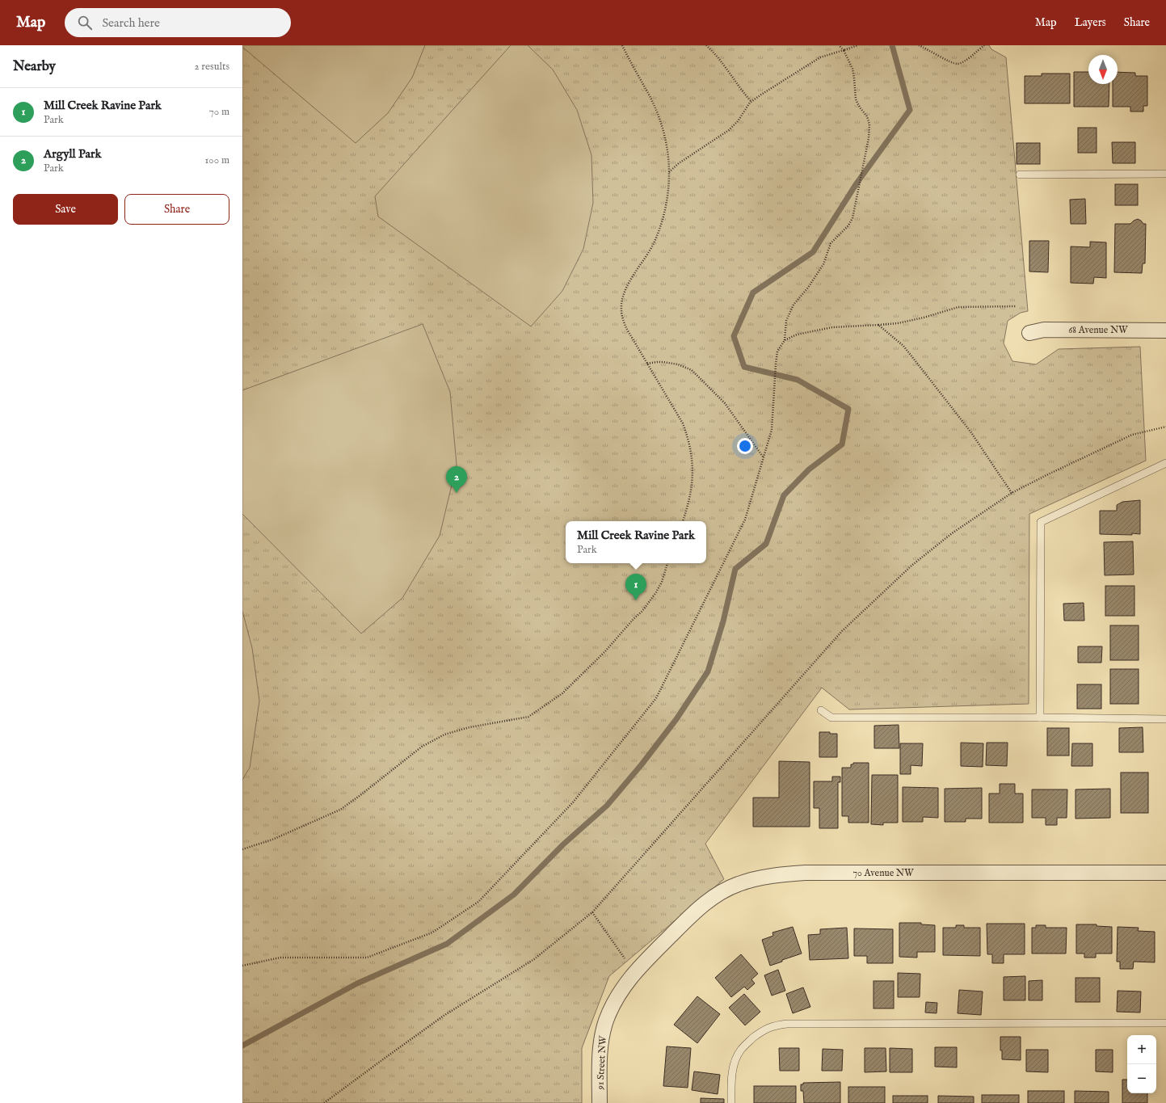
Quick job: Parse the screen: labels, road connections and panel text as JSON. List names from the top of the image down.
{
  "streets": {
    "street": ["68 Avenue NW", "70 Avenue NW", "91 Street NW"]
  },
  "crossings": [
    ["70 Avenue NW", "91 Street NW"]
  ],
  "north": "bottom",
  "page": {
    "header": "Map",
    "search": "Search here",
    "nav": ["Map", "Layers", "Share"],
    "heading": ["Nearby", "2 results"],
    "list": [
      {
        "mark": "1",
        "name": "Mill Creek Ravine Park",
        "note": "Park",
        "value": "70 m"
      },
      {
        "mark": "2",
        "name": "Argyll Park",
        "note": "Park",
        "value": "100 m"
      }
    ],
    "buttons": ["Save", "Share"],
    "pins": ["2", "1"],
    "popup": ["Mill Creek Ravine Park", "Park"],
    "map_buttons": ["+", "−"]
  }
}
